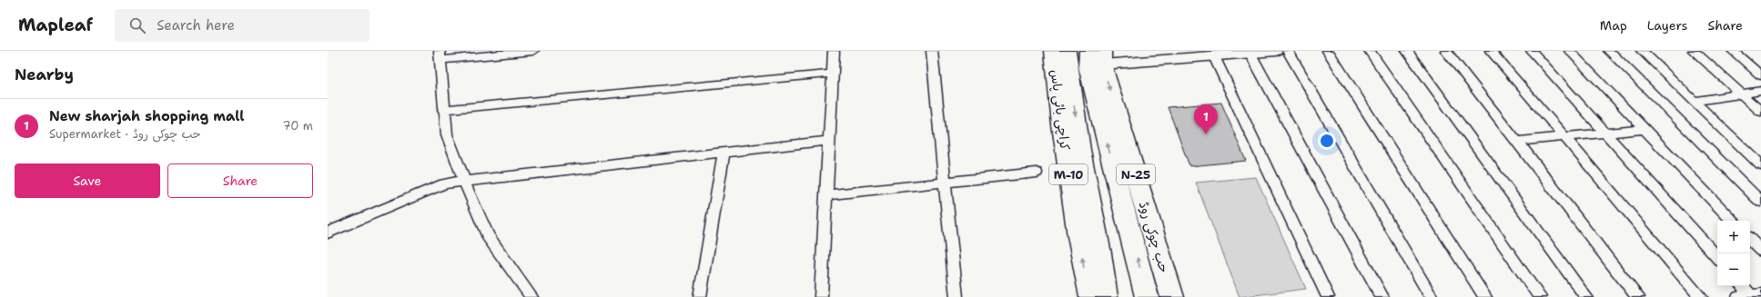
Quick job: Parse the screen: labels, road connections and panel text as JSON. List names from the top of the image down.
{
  "streets": {
    "highway": [
      "کراچی بائی پاس",
      "M-10",
      "N-25",
      "حب چوکی روڈ"
    ]
  },
  "page": {
    "header": "Mapleaf",
    "search": "Search here",
    "nav": ["Map", "Layers", "Share"],
    "heading": "Nearby",
    "list": [
      {
        "mark": "1",
        "name": "New sharjah shopping mall",
        "note": "Supermarket · حب چوکی روڈ",
        "value": "70 m"
      }
    ],
    "pins": "1",
    "buttons": ["Save", "Share"],
    "map_buttons": ["+", "−"]
  }
}
